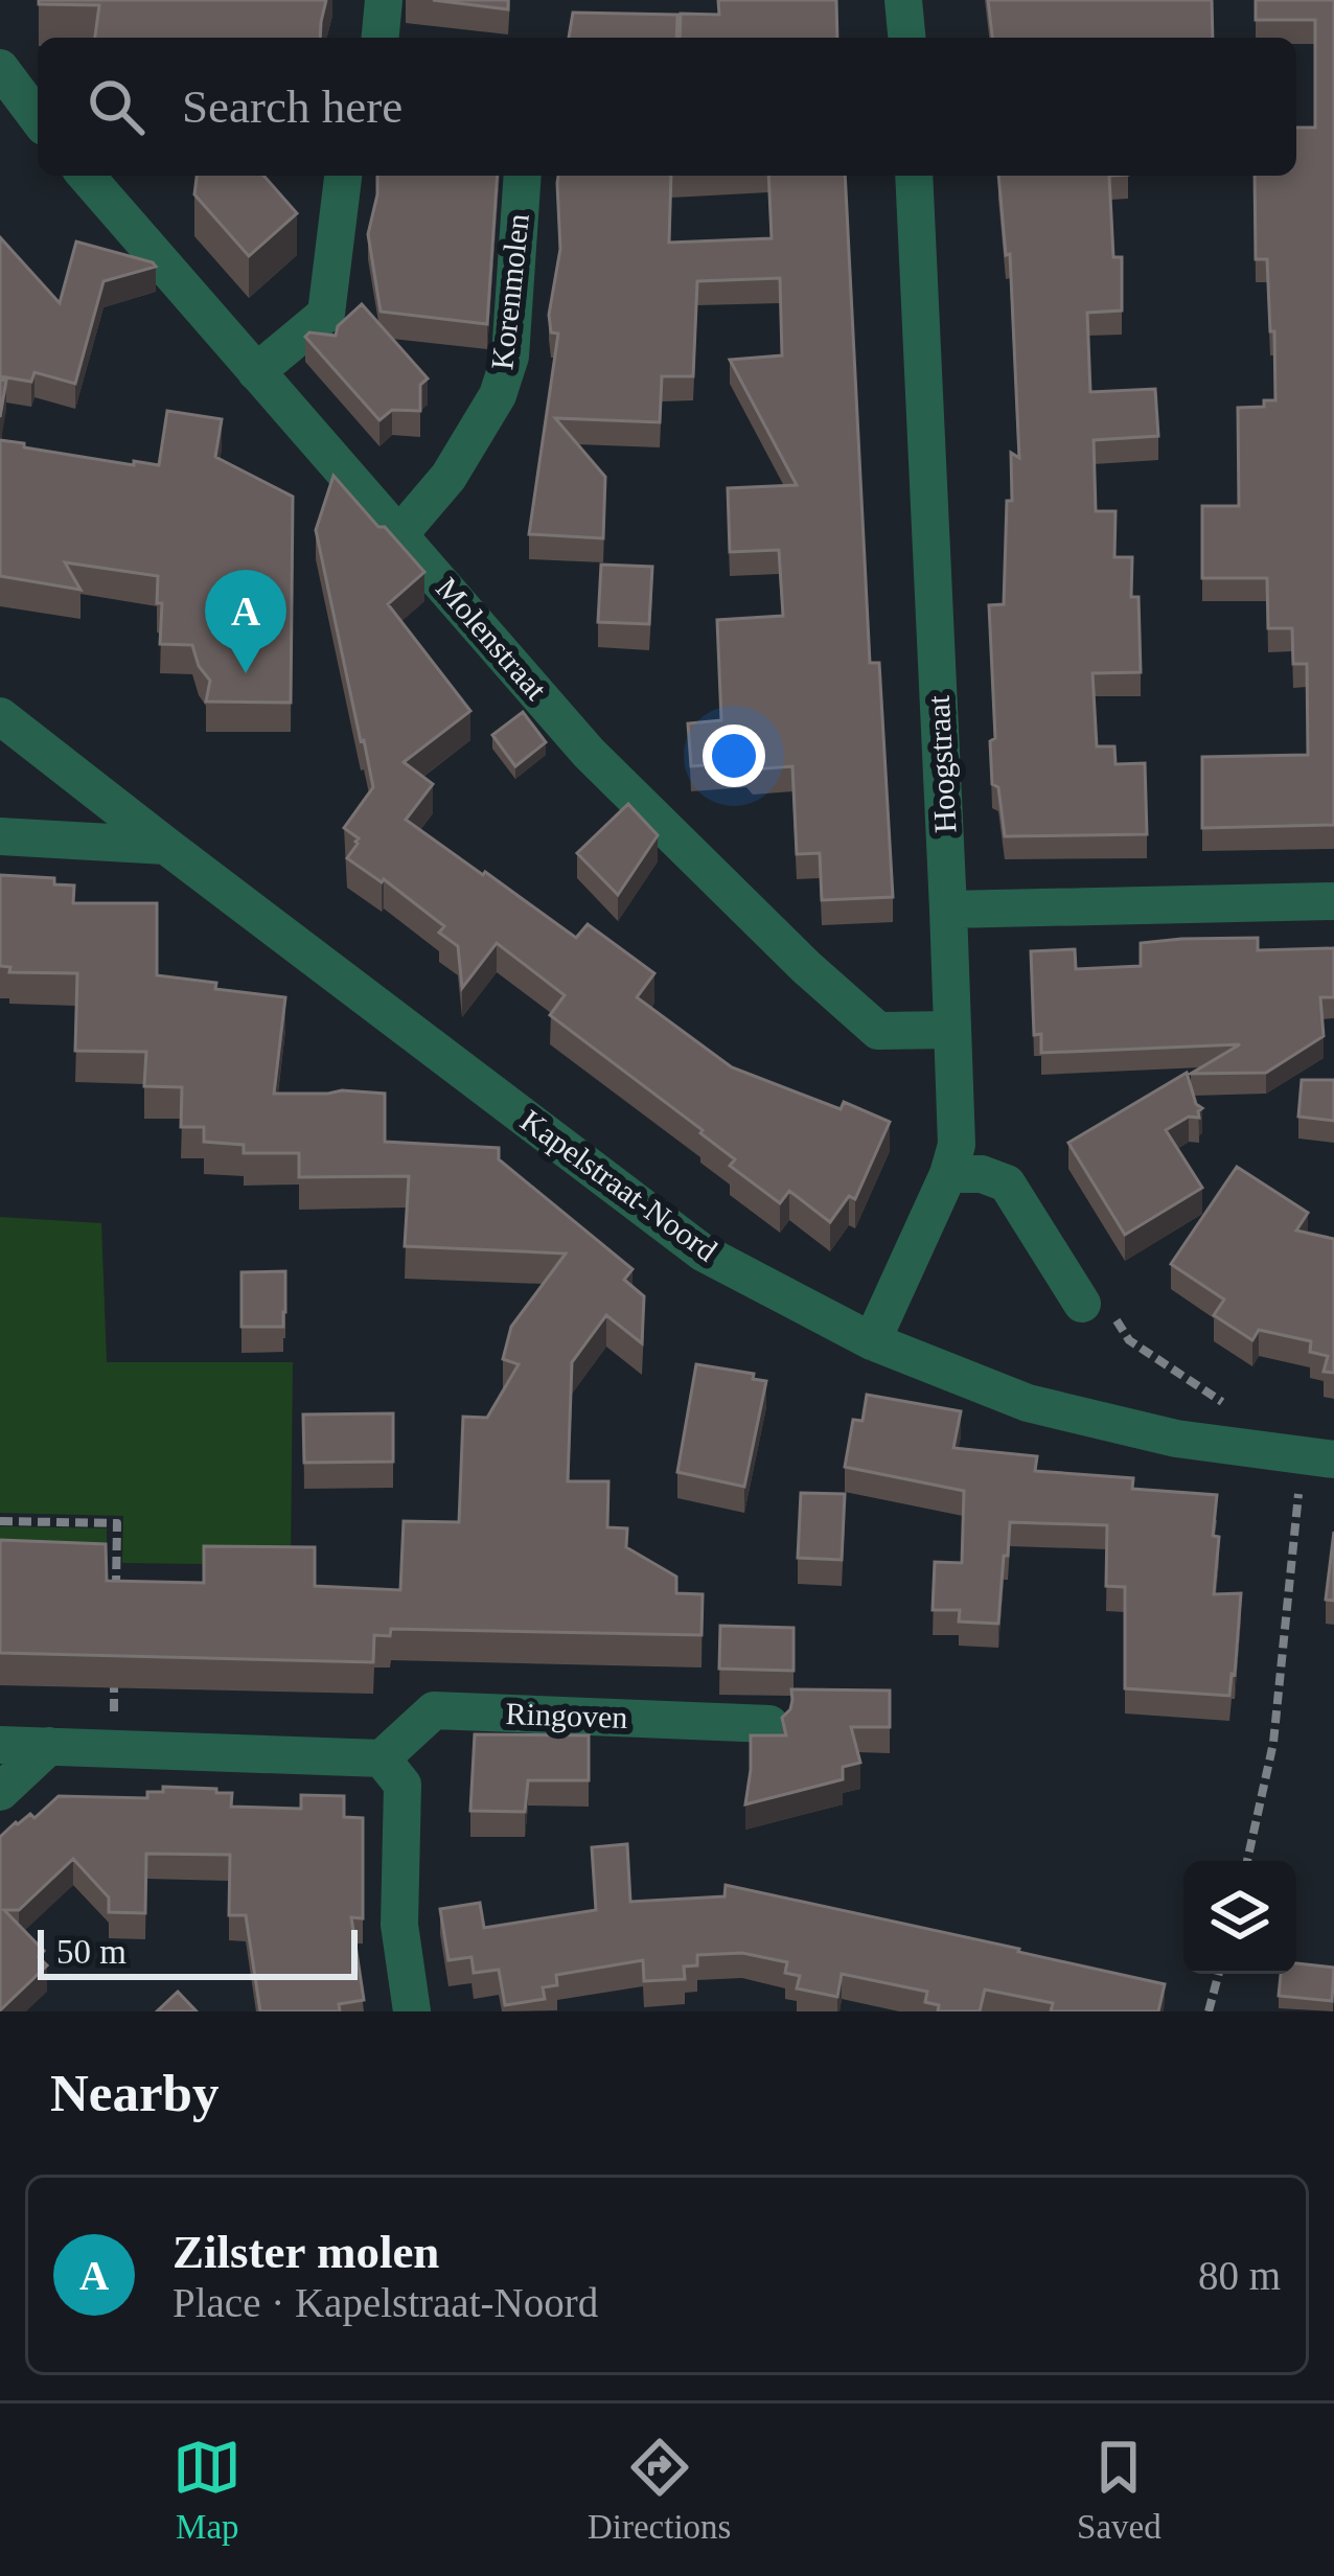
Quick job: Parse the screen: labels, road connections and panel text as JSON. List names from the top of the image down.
{
  "streets": {
    "street": [
      "Korenmolen",
      "Molenstraat",
      "Hoogstraat",
      "Kapelstraat-Noord",
      "Ringoven"
    ]
  },
  "crossings": [
    ["Korenmolen", "Molenstraat"],
    ["Molenstraat", "Hoogstraat"],
    ["Hoogstraat", "Kapelstraat-Noord"]
  ],
  "scale_bar": "50 m",
  "page": {
    "search": "Search here",
    "pins": "A",
    "scale": "50 m",
    "heading": "Nearby",
    "list": [
      {
        "mark": "A",
        "name": "Zilster molen",
        "note": "Place · Kapelstraat-Noord",
        "value": "80 m"
      }
    ],
    "nav": ["Map", "Directions", "Saved"]
  }
}
